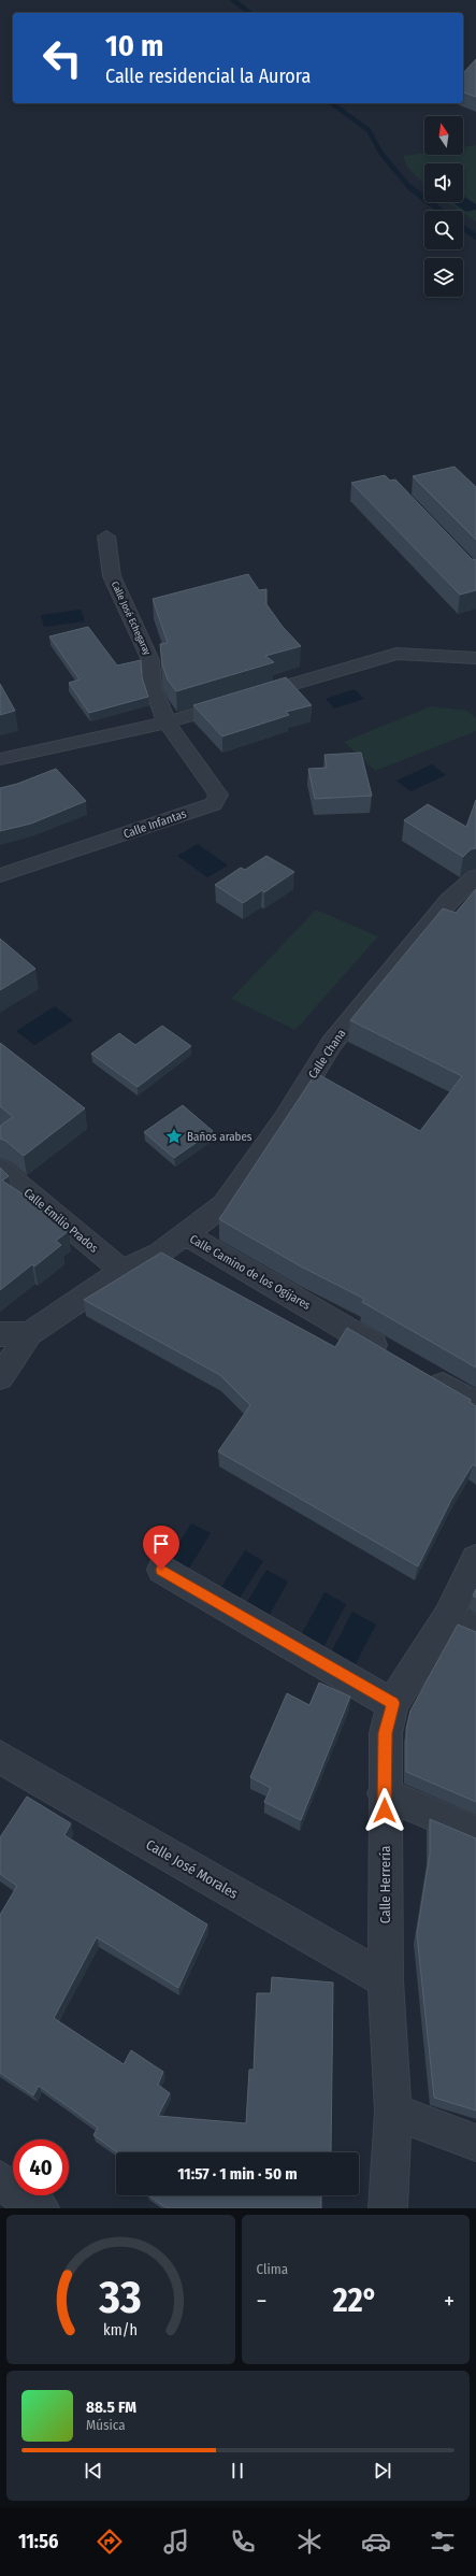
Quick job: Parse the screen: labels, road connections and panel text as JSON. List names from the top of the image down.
{
  "streets": {
    "street": [
      "Calle José Echegaray",
      "Calle Infantas",
      "Calle Chana",
      "Calle Emilio Prados",
      "Calle Camino de los Ogíjares",
      "Calle José Morales",
      "Calle Herrería"
    ]
  },
  "crossings": [
    ["Calle José Echegaray", "Calle Infantas"],
    ["Calle Chana", "Calle Camino de los Ogíjares"],
    ["Calle Emilio Prados", "Calle Camino de los Ogíjares"],
    ["Calle José Morales", "Calle Herrería"]
  ],
  "places": {
    "place": ["Baños arabes"]
  },
  "north": "top",
  "page": {
    "turn": ["10 m", "Calle residencial la Aurora"],
    "limit": "40",
    "trip": "11:57 · 1 min · 50 m",
    "tile": "Clima",
    "heat": ["−", "22°", "+"],
    "song": ["88.5 FM", "Música"],
    "tabs": "11:56",
    "gauge": ["33", "km/h"]
  }
}
